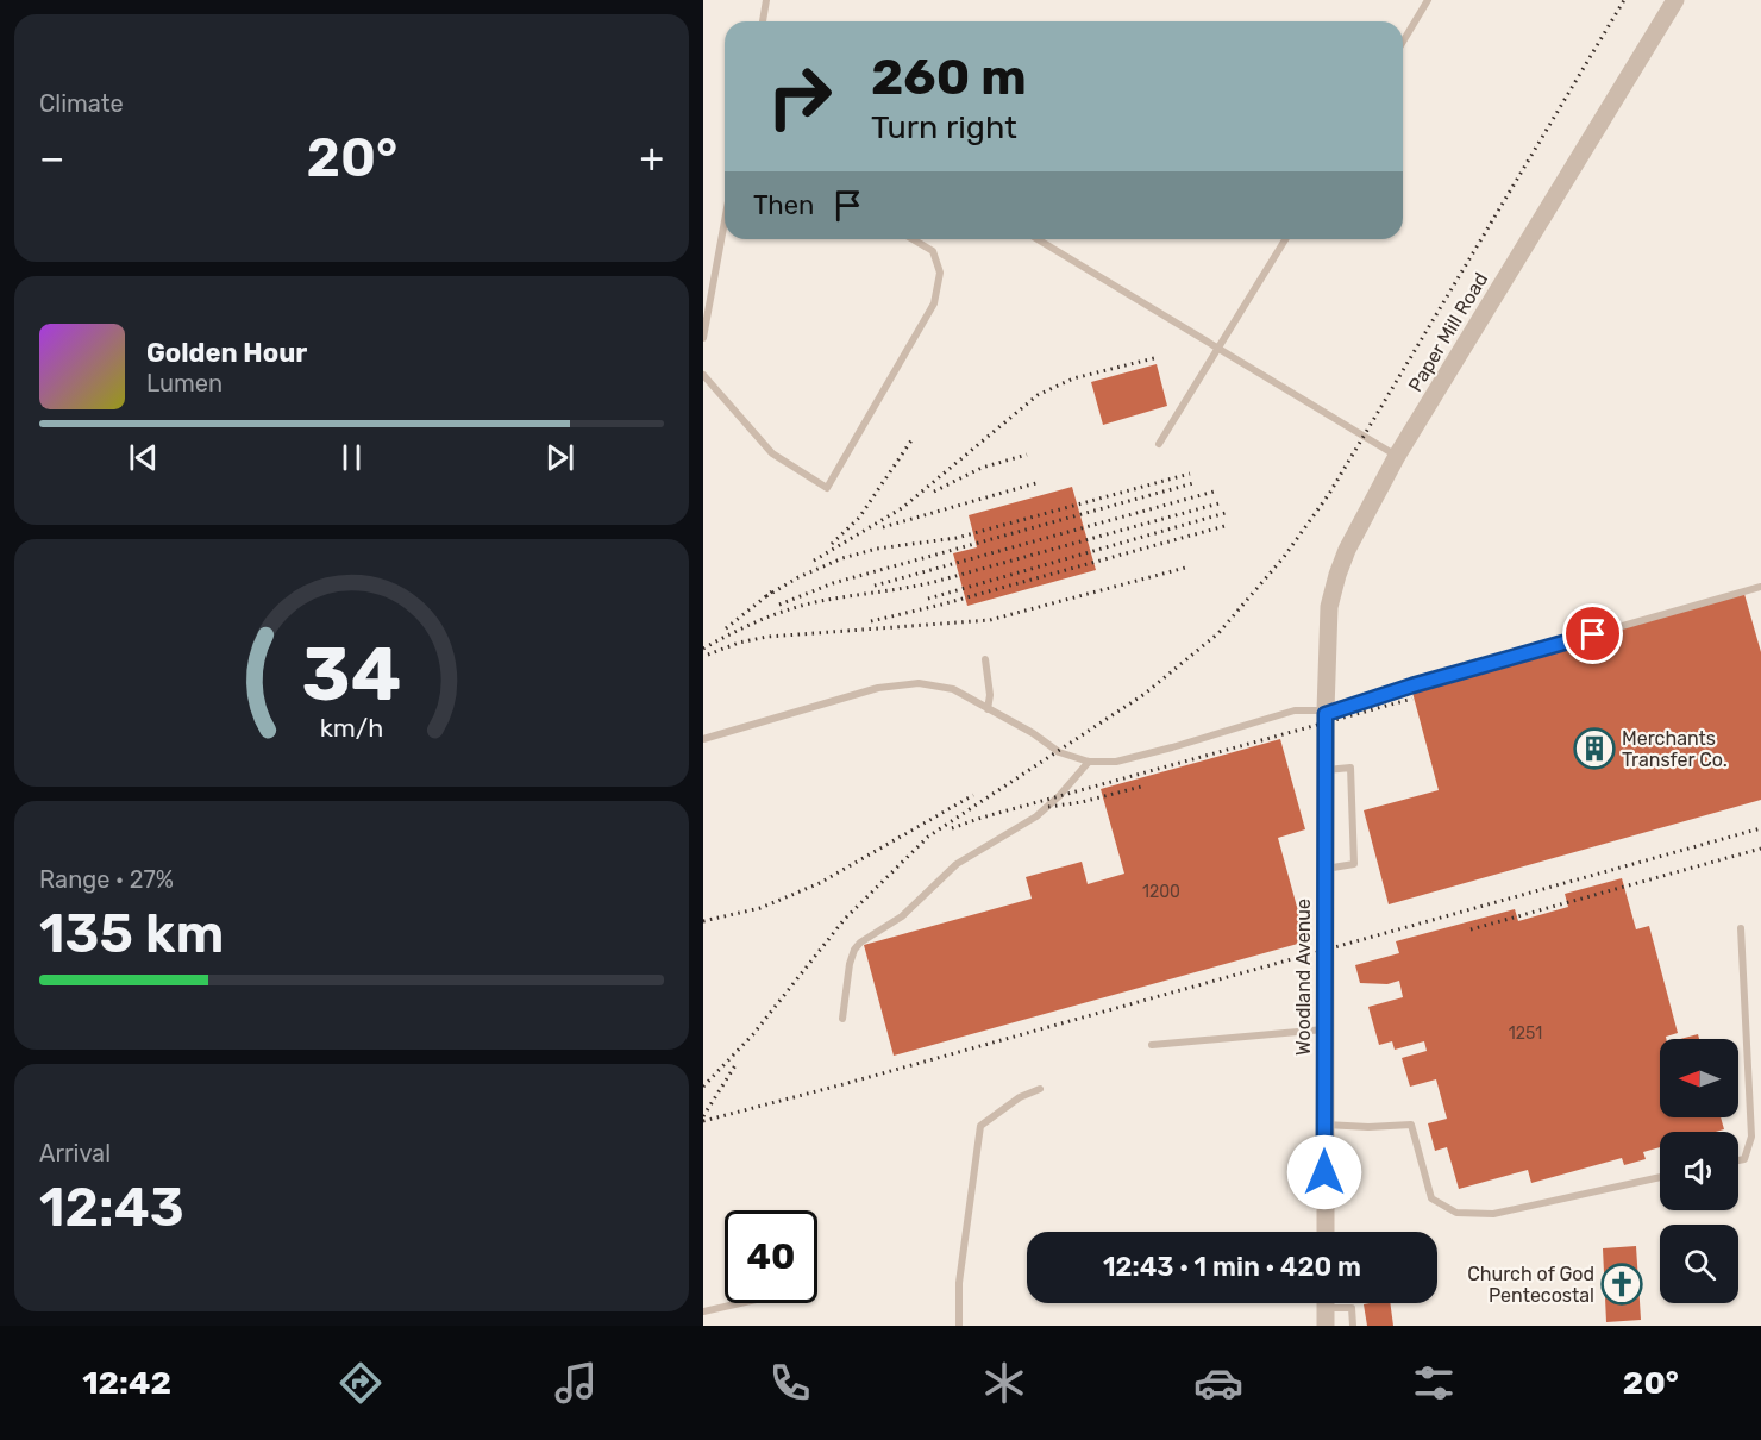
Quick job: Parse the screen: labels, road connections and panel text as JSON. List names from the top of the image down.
{
  "streets": {
    "street": ["Paper Mill Road", "Woodland Avenue"]
  },
  "crossings": [
    ["Paper Mill Road", "Woodland Avenue"]
  ],
  "places": {
    "building": ["Merchants Transfer Co."],
    "church": ["Church of God Pentecostal"]
  },
  "house_numbers": ["1200", "1251"],
  "north": "left",
  "page": {
    "tile": [
      "Climate",
      ["Range · 27%", "135 km"],
      ["Arrival", "12:43"]
    ],
    "turn": ["260 m", "Turn right"],
    "heat": ["−", "20°", "+"],
    "then": "Then",
    "song": ["Golden Hour", "Lumen"],
    "limit": "40",
    "trip": "12:43 · 1 min · 420 m",
    "tabs": ["12:42", "20°"],
    "gauge": ["34", "km/h"]
  }
}
